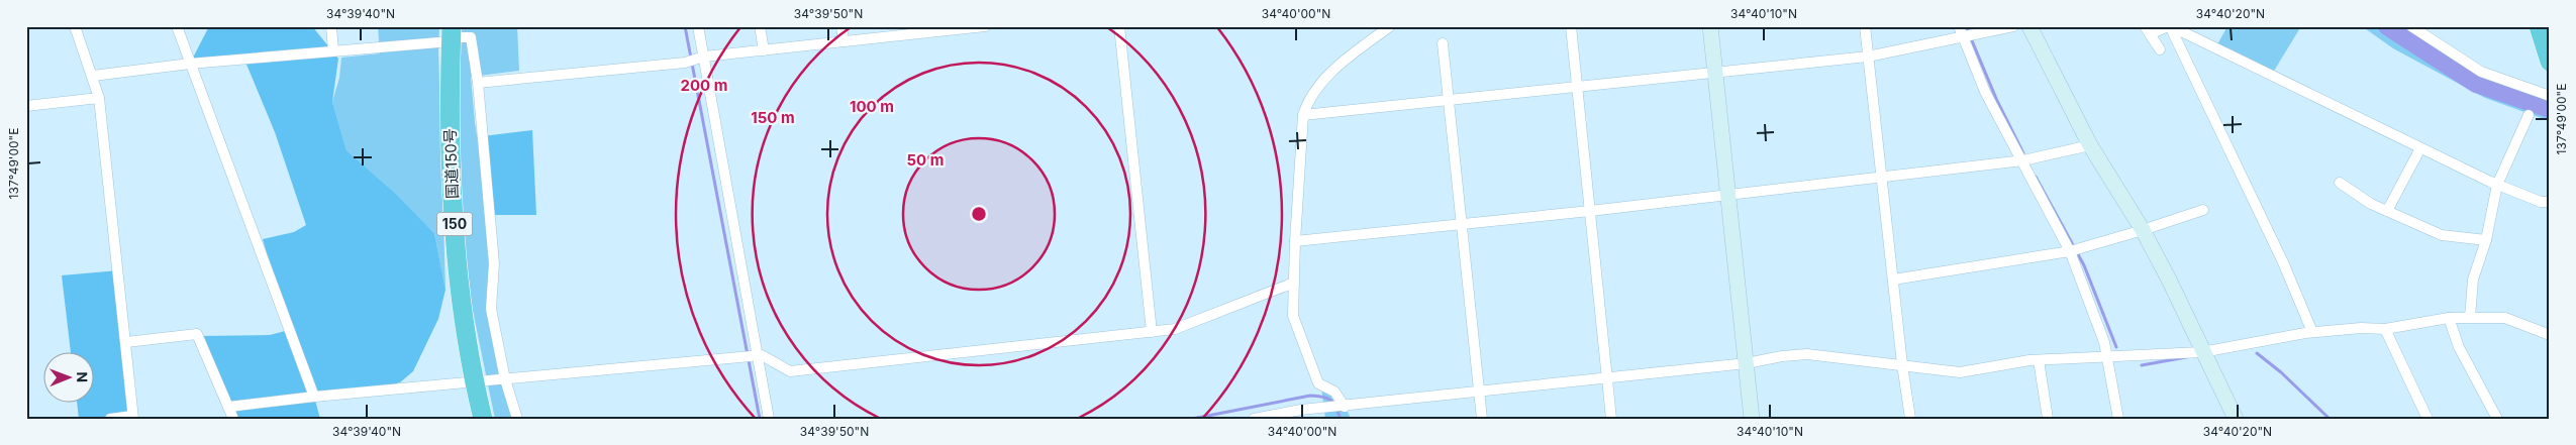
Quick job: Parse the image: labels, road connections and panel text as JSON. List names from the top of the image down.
{
  "streets": {
    "highway": ["国道150号", "150"]
  },
  "north": "right",
  "coordinates": [
    "34°39'40\"N",
    "34°39'50\"N",
    "34°40'00\"N",
    "34°40'10\"N",
    "34°40'20\"N",
    "137°49'00\"E"
  ],
  "rings": [
    "200 m",
    "100 m",
    "150 m",
    "50 m"
  ]
}
